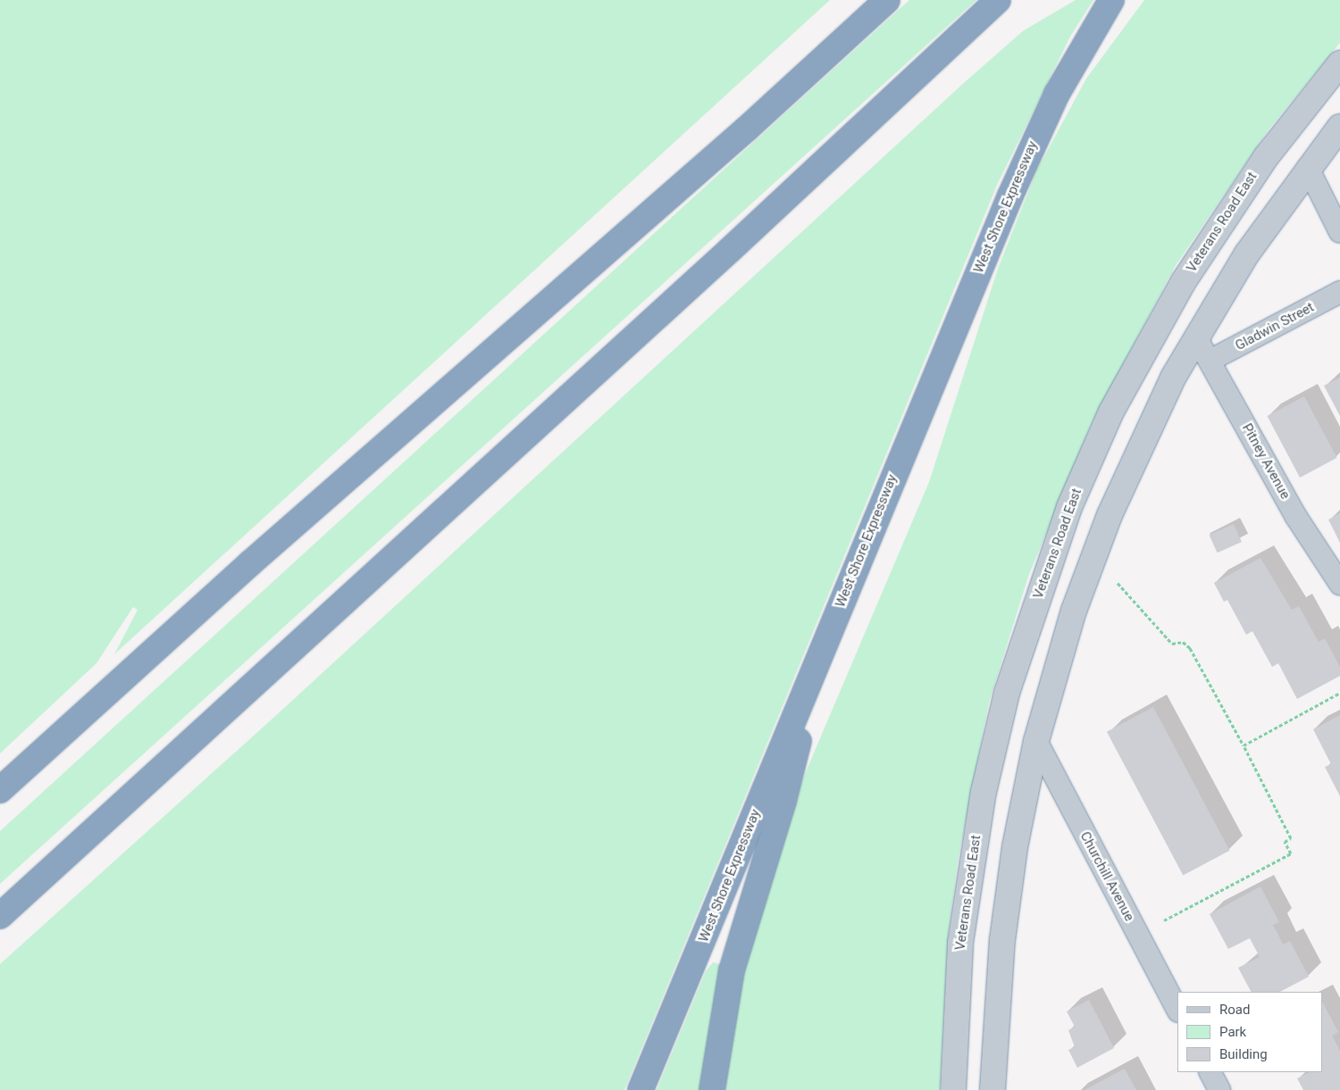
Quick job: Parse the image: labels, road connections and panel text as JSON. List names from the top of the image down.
{
  "streets": {
    "highway": ["West Shore Expressway"],
    "street": [
      "Veterans Road East",
      "Gladwin Street",
      "Pitney Avenue",
      "Churchill Avenue"
    ]
  },
  "crossings": [
    ["Gladwin Street", "Pitney Avenue"]
  ],
  "legend": ["Road", "Park", "Building"]
}
